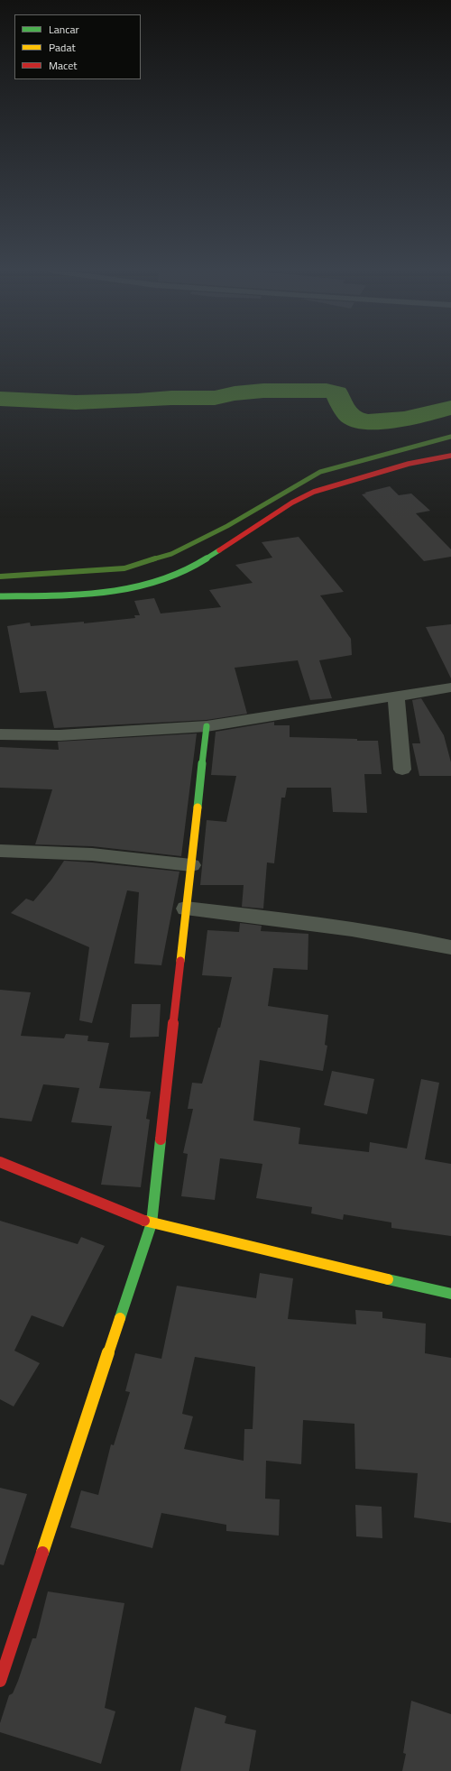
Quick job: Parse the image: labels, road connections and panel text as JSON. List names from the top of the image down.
{
  "legend": ["Lancar", "Padat", "Macet"]
}
